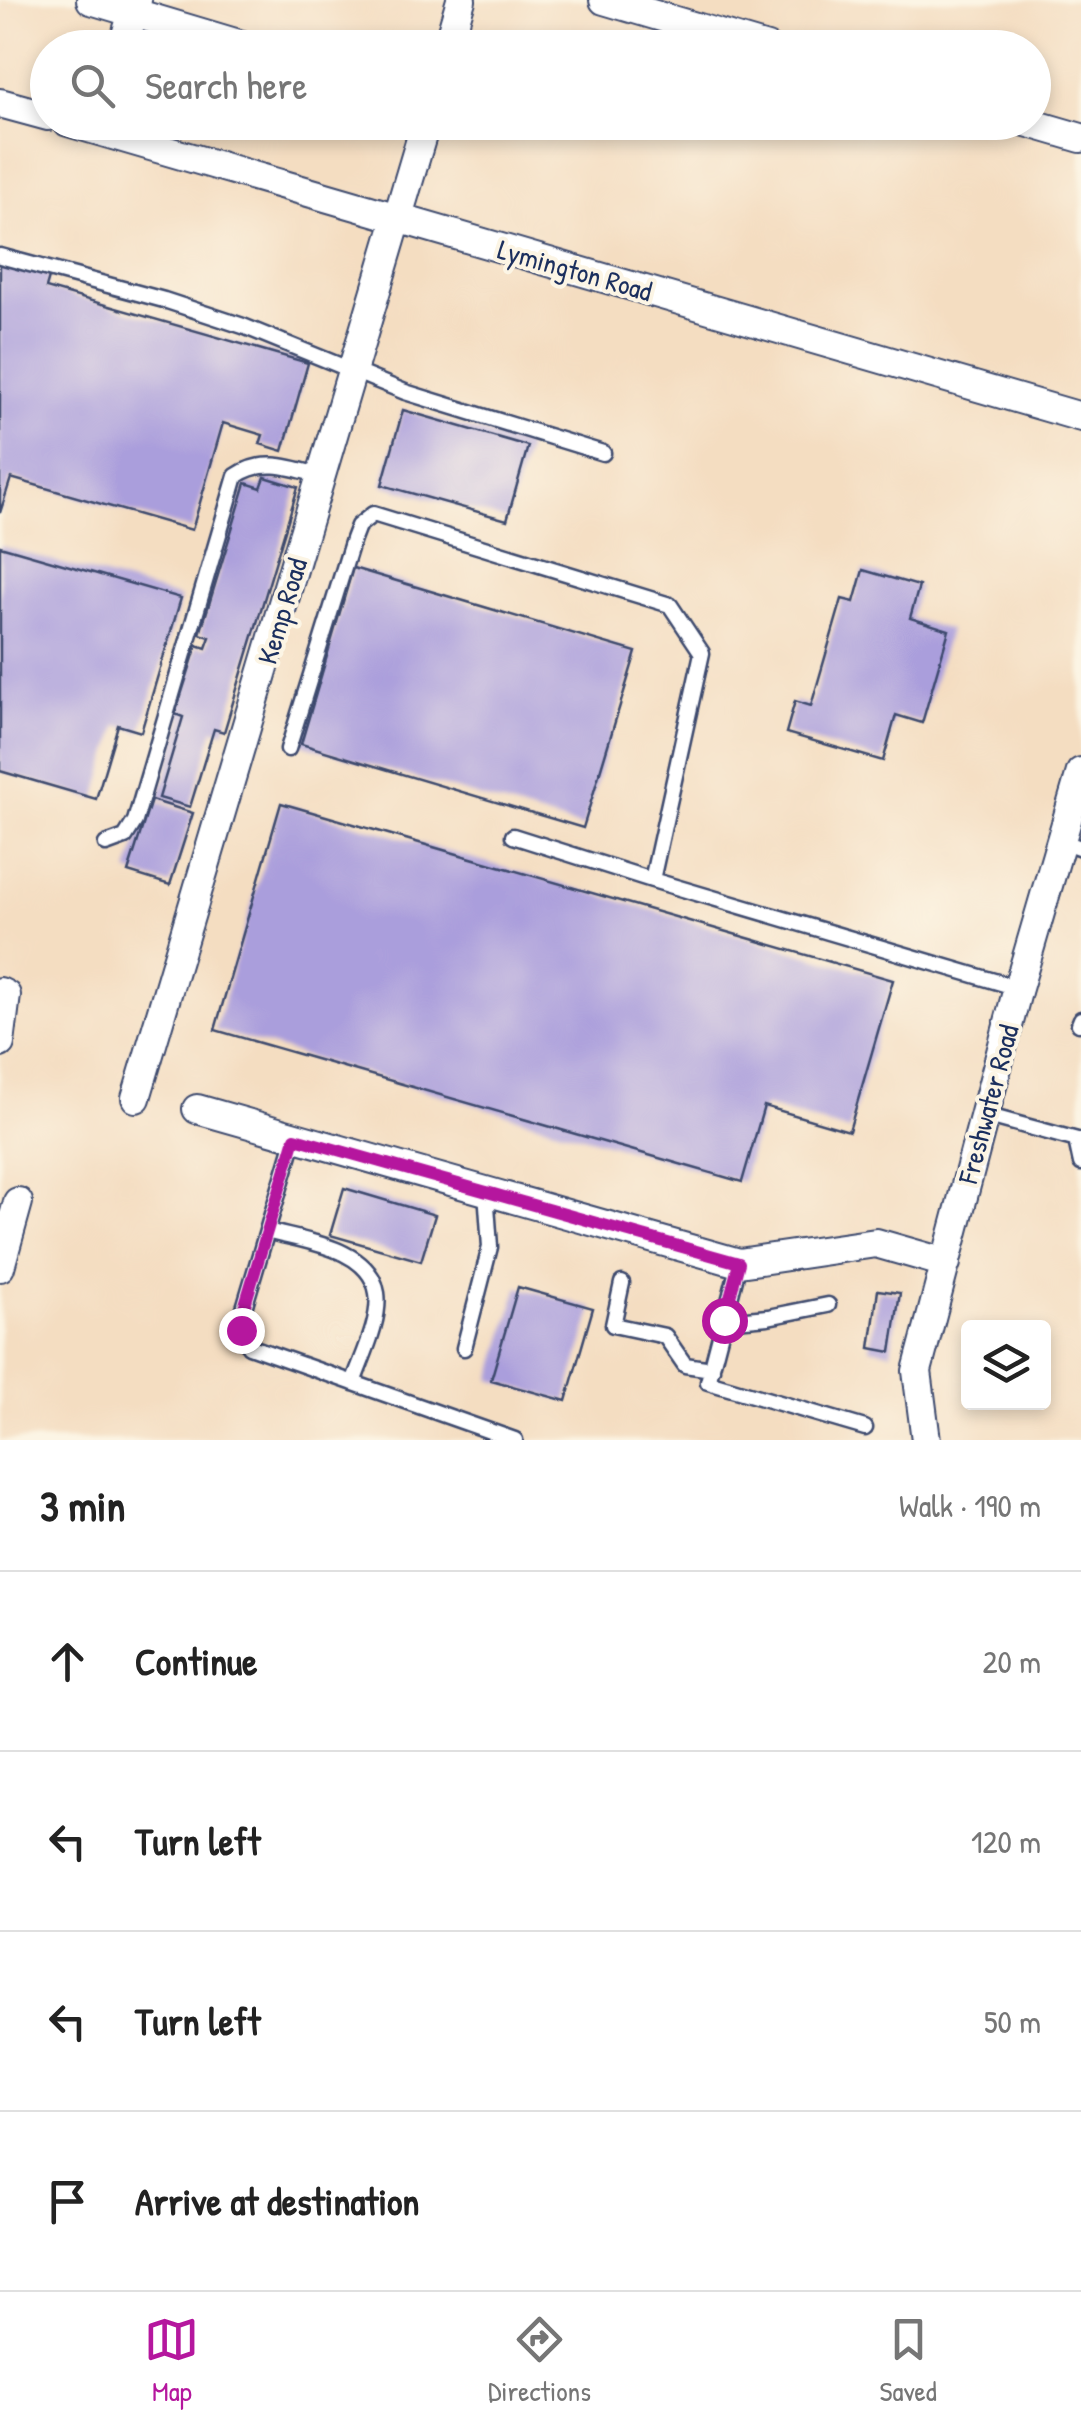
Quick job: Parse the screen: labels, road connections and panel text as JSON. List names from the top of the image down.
{
  "streets": {
    "street": ["Lymington Road", "Kemp Road", "Freshwater Road"]
  },
  "crossings": [
    ["Lymington Road", "Kemp Road"]
  ],
  "page": {
    "search": "Search here",
    "heading": ["3 min", "Walk · 190 m"],
    "list": [
      ["Continue", "20 m"],
      ["Turn left", "120 m"],
      ["Turn left", "50 m"],
      "Arrive at destination"
    ],
    "nav": ["Map", "Directions", "Saved"]
  }
}
